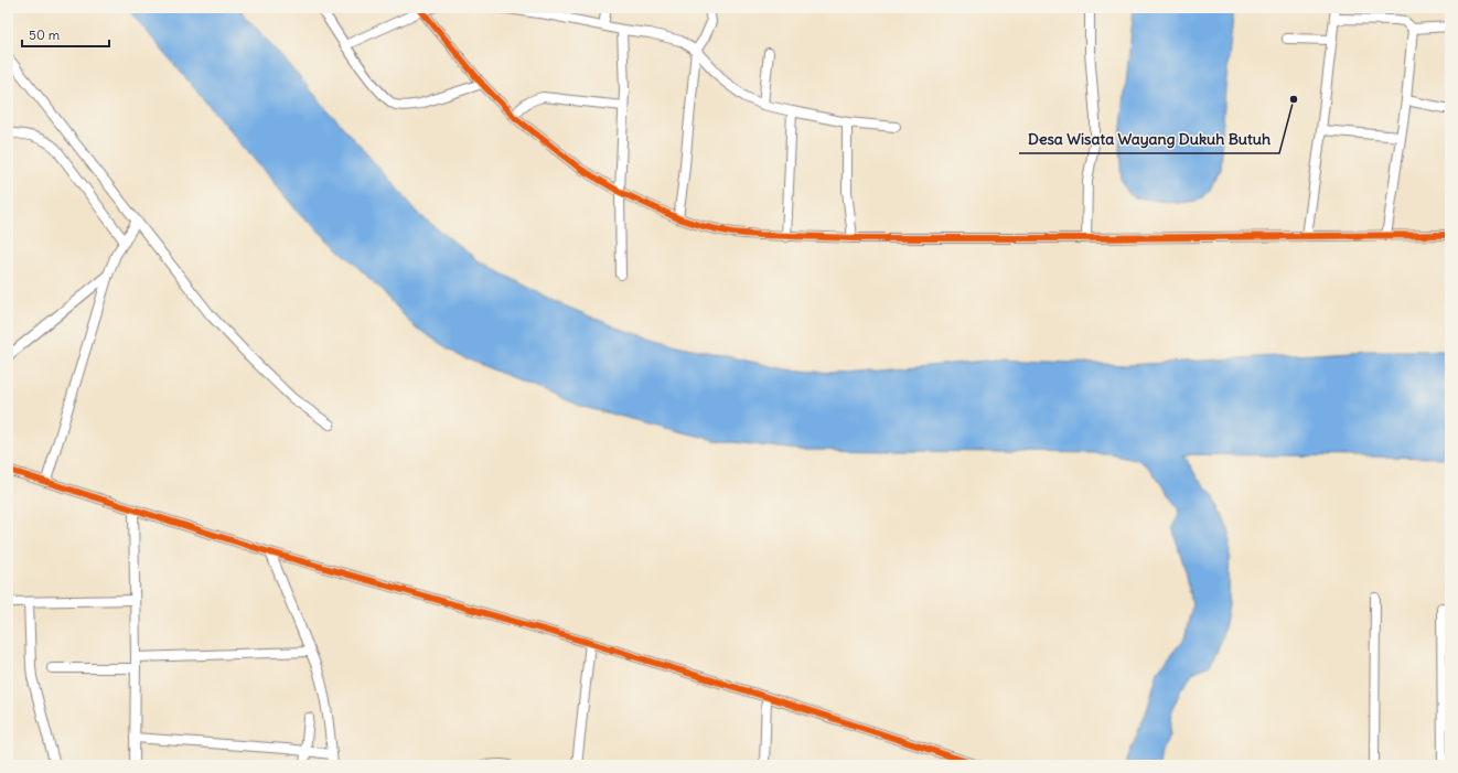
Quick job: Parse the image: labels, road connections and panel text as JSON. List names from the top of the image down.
{
  "places": ["Desa Wisata Wayang Dukuh Butuh"],
  "scale_bar": "50 m"
}
